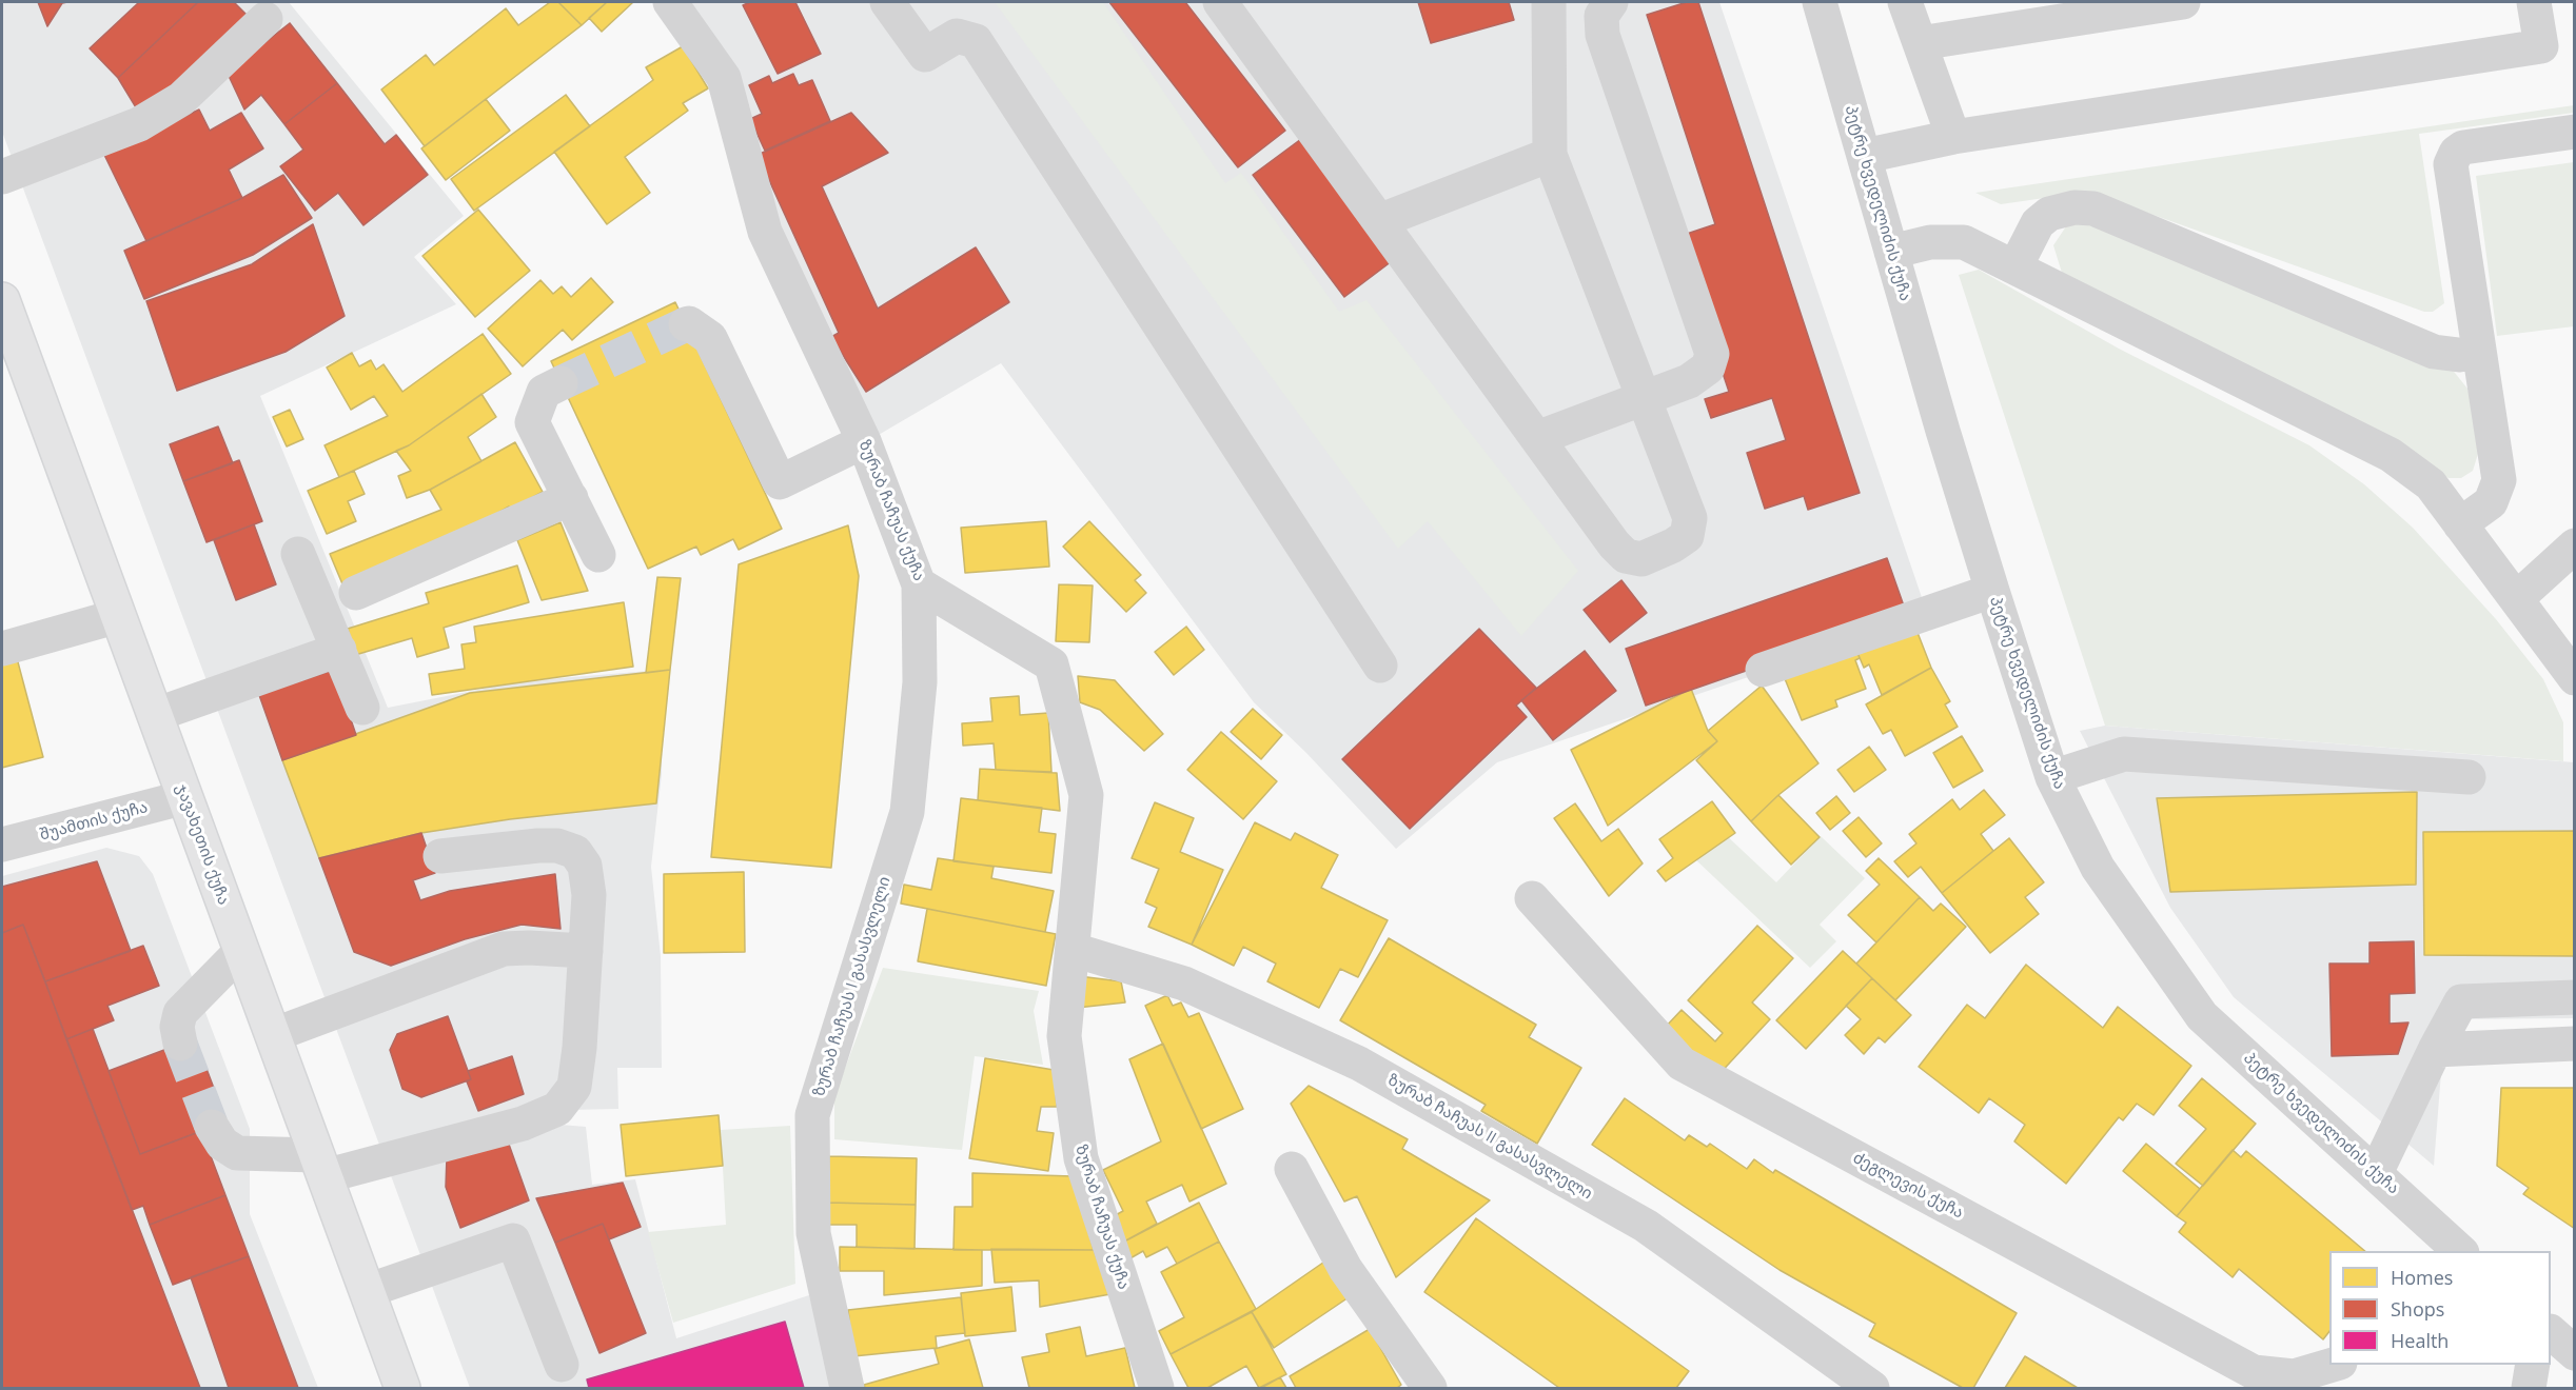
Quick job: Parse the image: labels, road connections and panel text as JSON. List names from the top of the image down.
{
  "streets": {
    "main road": ["ჯავახეთის ქუჩა"],
    "street": [
      "პეტრე ხვედელიძის ქუჩა",
      "ზურაბ ჩაჩუას ქუჩა",
      "შუამთის ქუჩა",
      "ზურაბ ჩაჩუას I გასასვლელი",
      "ზურაბ ჩაჩუას II გასასვლელი",
      "ძეგლევის ქუჩა"
    ]
  },
  "crossings": [
    ["ზურაბ ჩაჩუას ქუჩა", "ზურაბ ჩაჩუას I გასასვლელი"],
    ["ზურაბ ჩაჩუას ქუჩა", "ზურაბ ჩაჩუას II გასასვლელი"],
    ["შუამთის ქუჩა", "ჯავახეთის ქუჩა"]
  ],
  "legend": ["Homes", "Shops", "Health"]
}
